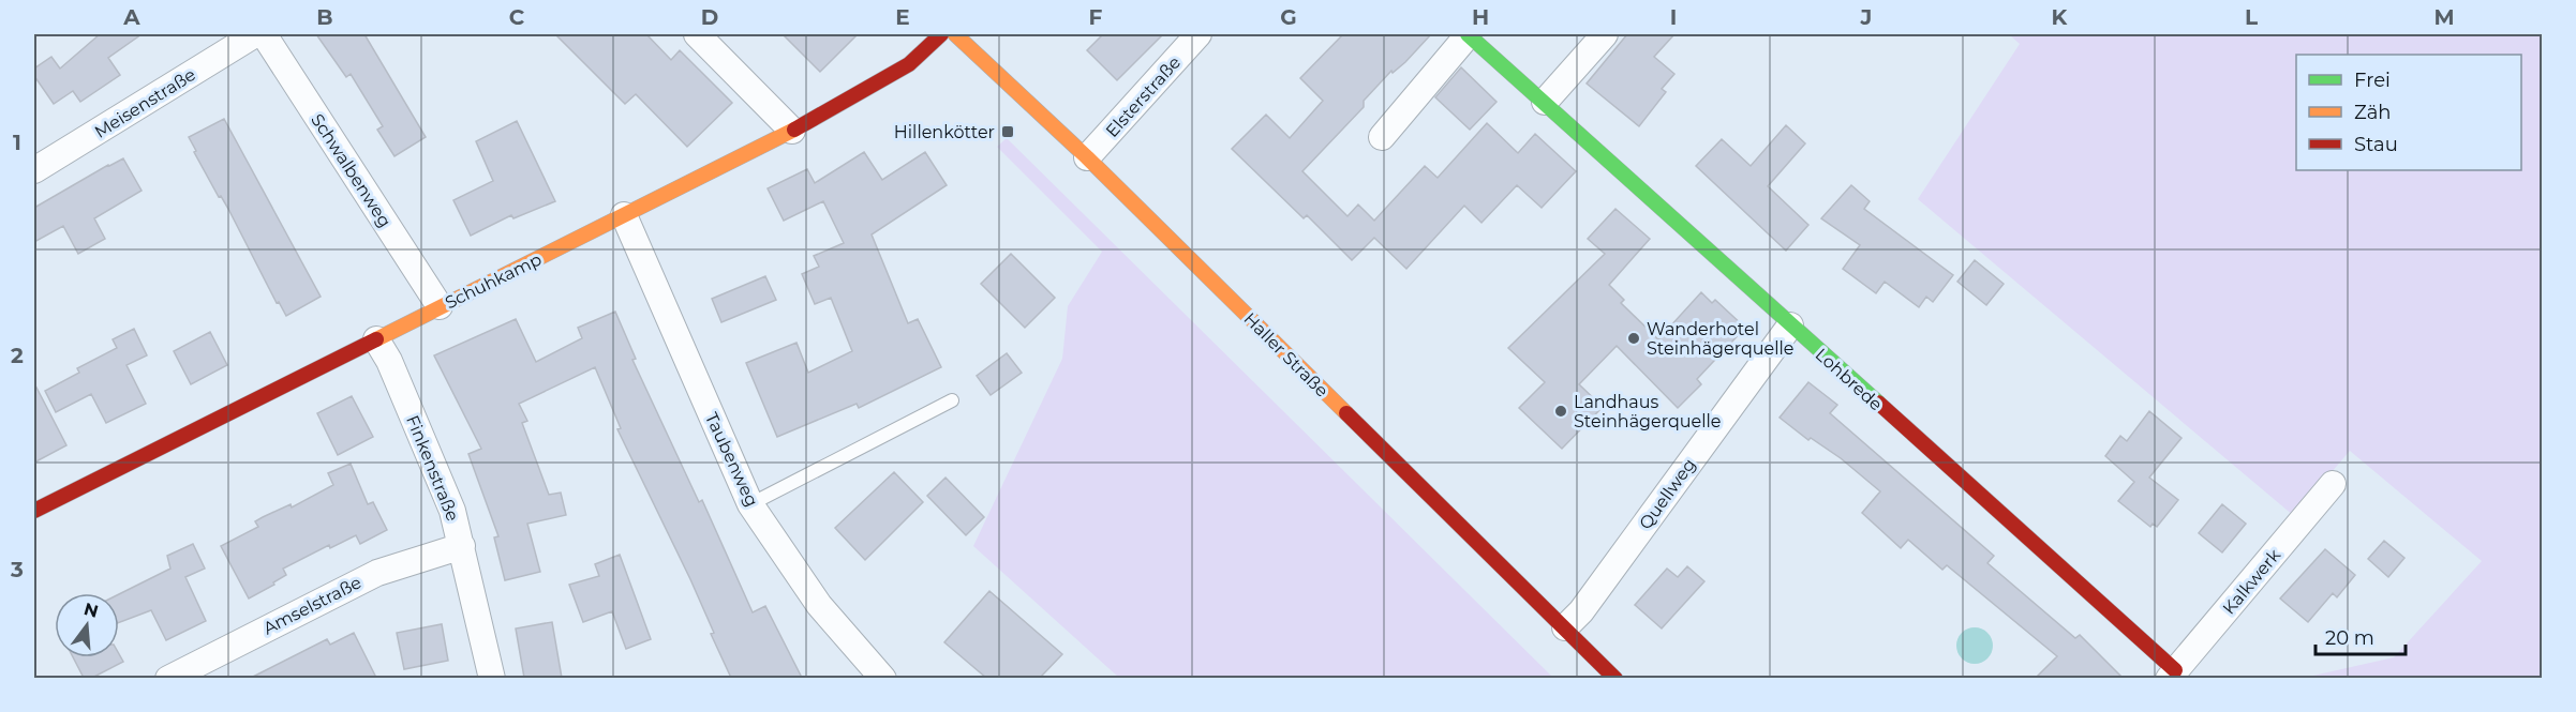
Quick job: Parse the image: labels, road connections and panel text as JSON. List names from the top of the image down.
{
  "streets": {
    "street": [
      "Elsterstraße",
      "Meisenstraße",
      "Schwalbenweg",
      "Schuhkamp",
      "Haller Straße",
      "Lohbrede",
      "Taubenweg",
      "Finkenstraße",
      "Quellweg",
      "Kalkwerk",
      "Amselstraße"
    ]
  },
  "crossings": [
    ["Elsterstraße", "Haller Straße"],
    ["Schwalbenweg", "Schuhkamp"],
    ["Schuhkamp", "Taubenweg"],
    ["Schuhkamp", "Finkenstraße"],
    ["Haller Straße", "Quellweg"],
    ["Lohbrede", "Quellweg"],
    ["Lohbrede", "Kalkwerk"],
    ["Finkenstraße", "Amselstraße"]
  ],
  "places": {
    "transit": ["Hillenkötter"],
    "other": ["Wanderhotel Steinhägerquelle", "Landhaus Steinhägerquelle"]
  },
  "legend": ["Frei", "Zäh", "Stau"],
  "scale_bar": "20 m",
  "north": "top",
  "grid": {
    "columns": [
      "A",
      "B",
      "C",
      "D",
      "E",
      "F",
      "G",
      "H",
      "I",
      "J",
      "K",
      "L",
      "M"
    ],
    "rows": ["1", "2", "3"]
  }
}
